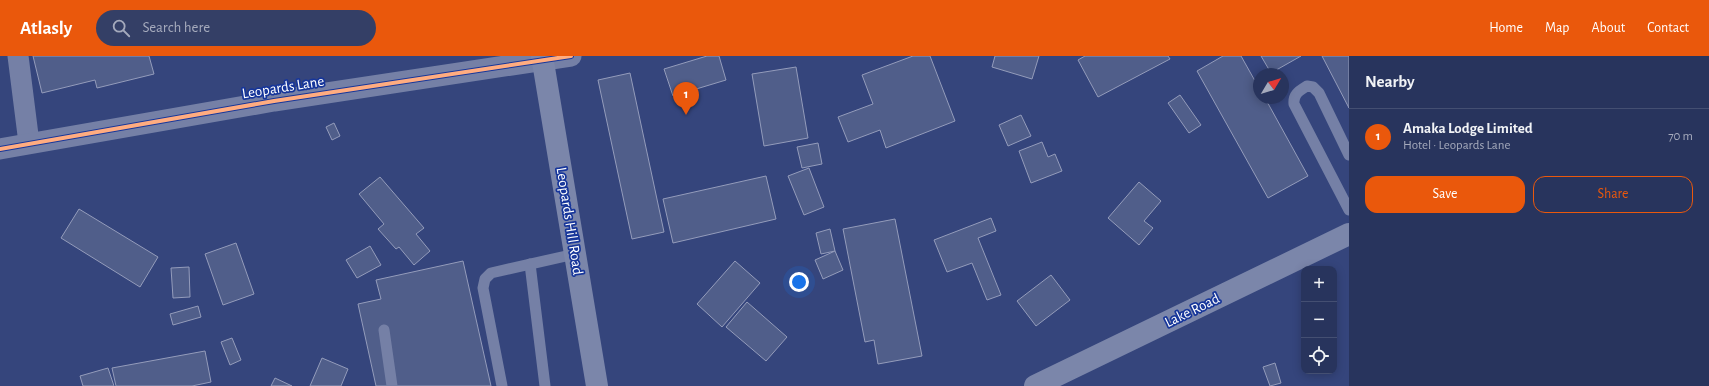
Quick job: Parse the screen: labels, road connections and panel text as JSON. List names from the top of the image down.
{
  "streets": {
    "main road": ["Leopards Hill Road", "Lake Road"],
    "street": ["Leopards Lane"]
  },
  "crossings": [
    ["Leopards Lane", "Leopards Hill Road"]
  ],
  "north": "top right",
  "page": {
    "header": "Atlasly",
    "search": "Search here",
    "nav": [
      "Home",
      "Map",
      "About",
      "Contact"
    ],
    "heading": "Nearby",
    "pins": "1",
    "list": [
      {
        "mark": "1",
        "name": "Amaka Lodge Limited",
        "note": "Hotel · Leopards Lane",
        "value": "70 m"
      }
    ],
    "buttons": ["Save", "Share"],
    "map_buttons": ["+", "−"]
  }
}
